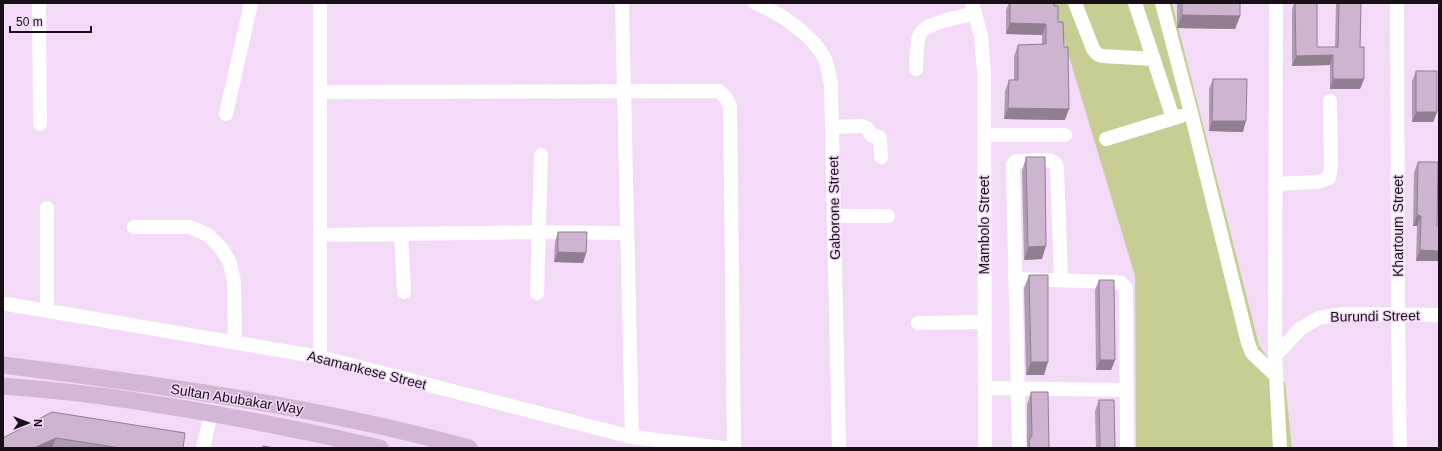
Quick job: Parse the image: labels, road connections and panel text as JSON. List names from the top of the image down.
{
  "streets": {
    "main road": ["Sultan Abubakar Way"],
    "street": [
      "Gaborone Street",
      "Mambolo Street",
      "Khartoum Street",
      "Burundi Street",
      "Asamankese Street"
    ]
  },
  "crossings": [
    ["Khartoum Street", "Burundi Street"]
  ],
  "scale_bar": "50 m",
  "north": "right"
}
